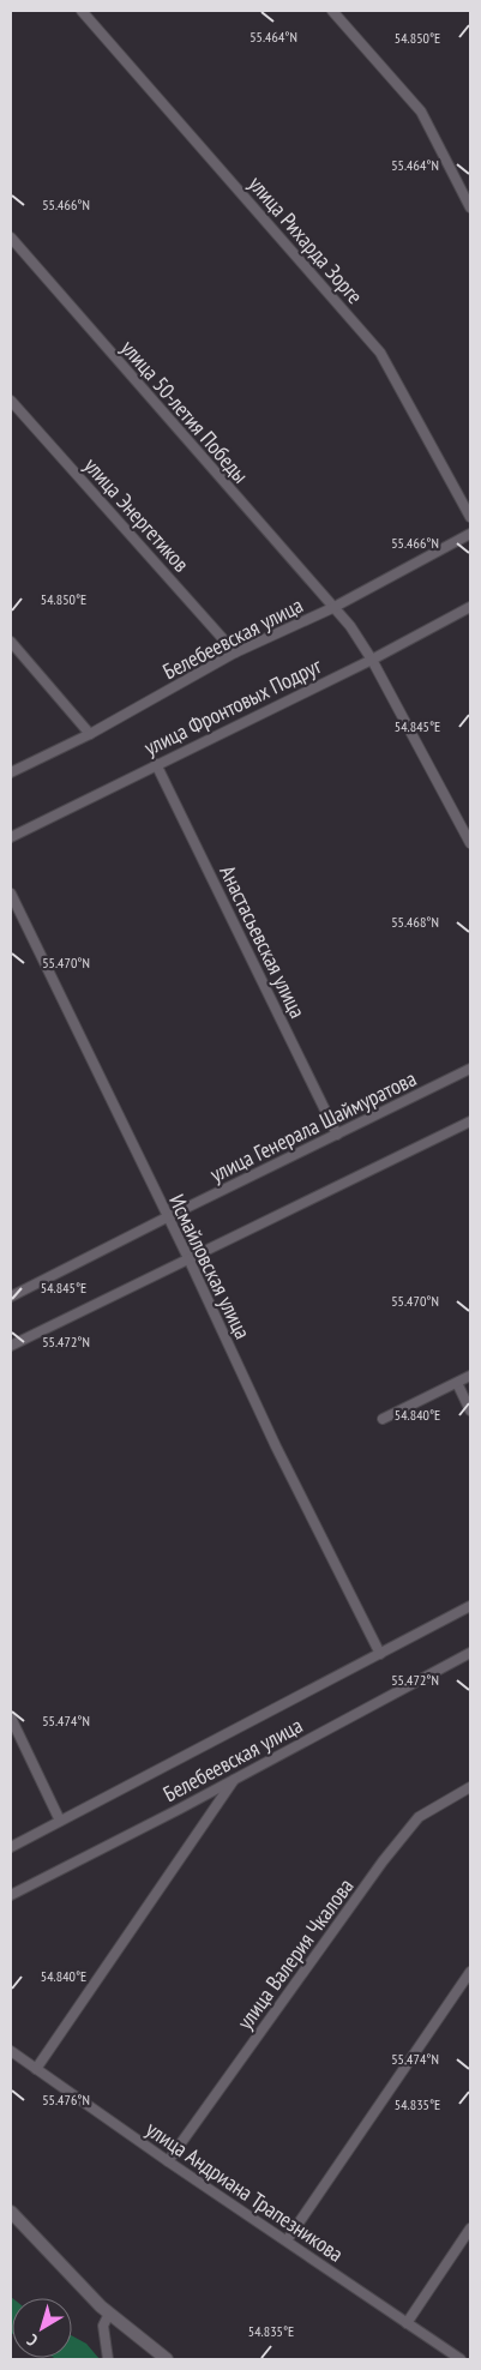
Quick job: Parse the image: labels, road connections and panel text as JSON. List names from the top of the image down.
{
  "streets": {
    "street": [
      "улица Рихарда Зорге",
      "улица 50-летия Победы",
      "улица Энергетиков",
      "Белебеевская улица",
      "улица Фронтовых Подруг",
      "Анастасьевская улица",
      "улица Генерала Шаймуратова",
      "Исмайловская улица",
      "улица Валерия Чкалова",
      "улица Андриана Трапезникова"
    ]
  },
  "crossings": [
    ["улица 50-летия Победы", "Белебеевская улица"],
    ["улица 50-летия Победы", "улица Фронтовых Подруг"],
    ["улица Энергетиков", "Белебеевская улица"],
    ["Белебеевская улица", "Исмайловская улица"],
    ["улица Фронтовых Подруг", "Анастасьевская улица"],
    ["Анастасьевская улица", "улица Генерала Шаймуратова"],
    ["улица Генерала Шаймуратова", "Исмайловская улица"],
    ["улица Валерия Чкалова", "улица Андриана Трапезникова"]
  ],
  "north": "bottom left",
  "coordinates": [
    "55.464°N",
    "54.850°E",
    "55.466°N",
    "54.845°E",
    "55.468°N",
    "55.470°N",
    "55.472°N",
    "54.840°E",
    "55.474°N",
    "55.476°N",
    "54.835°E"
  ]
}
